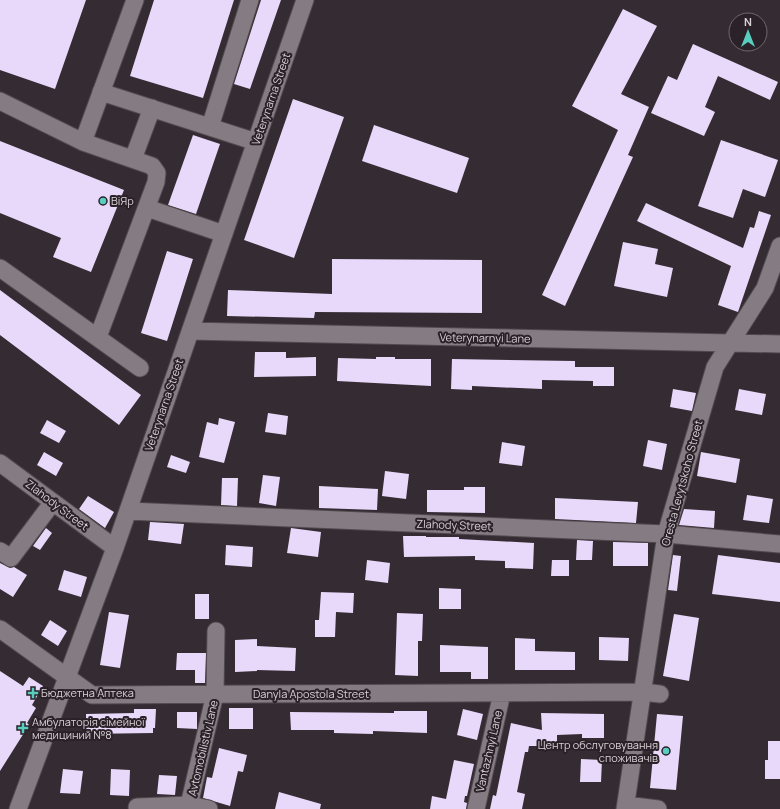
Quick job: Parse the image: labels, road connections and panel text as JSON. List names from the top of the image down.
{
  "streets": {
    "street": [
      "Veterynarna Street",
      "Veterynarnyi Lane",
      "Oresta Levytskoho Street",
      "Zlahody Street",
      "Danyla Apostola Street",
      "Avtomobilistiv Lane",
      "Vantazhnyi Lane"
    ]
  },
  "crossings": [
    ["Veterynarna Street", "Veterynarnyi Lane"],
    ["Veterynarna Street", "Zlahody Street"],
    ["Veterynarna Street", "Danyla Apostola Street"],
    ["Veterynarnyi Lane", "Oresta Levytskoho Street"],
    ["Oresta Levytskoho Street", "Zlahody Street"],
    ["Oresta Levytskoho Street", "Danyla Apostola Street"],
    ["Danyla Apostola Street", "Avtomobilistiv Lane"],
    ["Danyla Apostola Street", "Vantazhnyi Lane"]
  ],
  "places": {
    "other": ["ВіЯр", "Центр обслуговування споживачів"],
    "health": ["Бюджетна Аптека", "Амбулаторія сімейної медициний №8"]
  },
  "north": "top"
}
